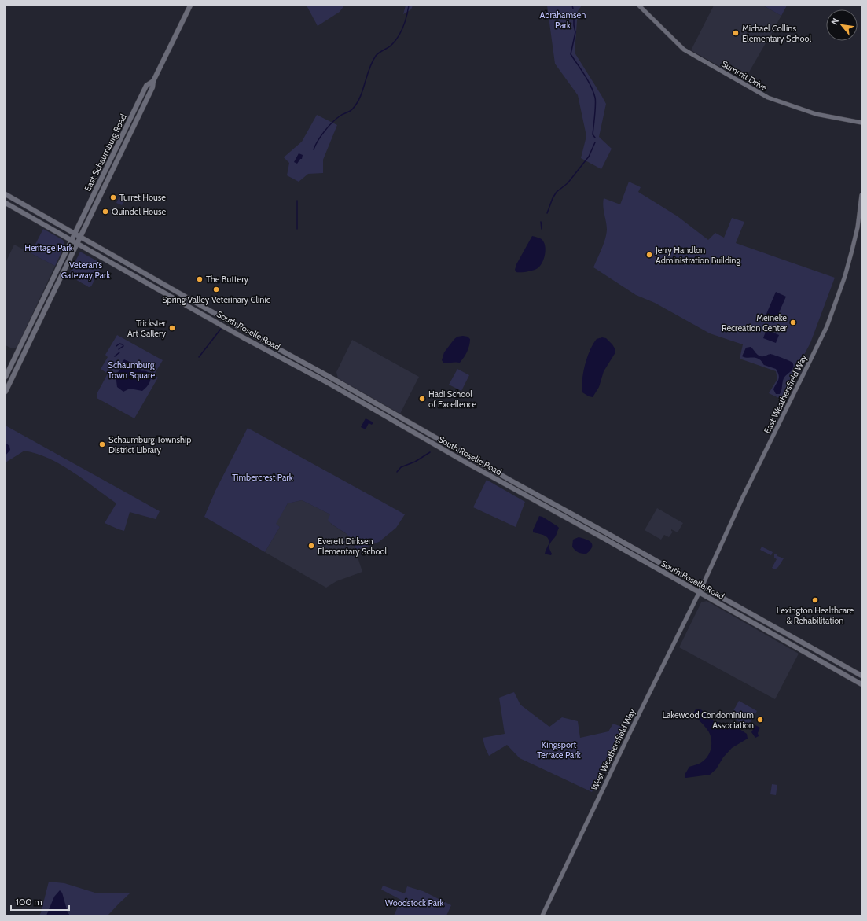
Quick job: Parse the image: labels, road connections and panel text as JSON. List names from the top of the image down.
{
  "streets": {
    "main road": ["East Schaumburg Road", "South Roselle Road"],
    "street": ["Summit Drive", "East Weathersfield Way", "West Weathersfield Way"]
  },
  "crossings": [
    ["East Schaumburg Road", "South Roselle Road"],
    ["South Roselle Road", "East Weathersfield Way"],
    ["South Roselle Road", "West Weathersfield Way"],
    ["East Weathersfield Way", "West Weathersfield Way"]
  ],
  "parks": [
    "Abrahamsen Park",
    "Heritage Park",
    "Veteran's Gateway Park",
    "Schaumburg Town Square",
    "Timbercrest Park",
    "Kingsport Terrace Park",
    "Woodstock Park"
  ],
  "places": [
    "Michael Collins Elementary School",
    "Turret House",
    "Quindel House",
    "Jerry Handlon Administration Building",
    "The Buttery",
    "Spring Valley Veterinary Clinic",
    "Meineke Recreation Center",
    "Trickster Art Gallery",
    "Hadi School of Excellence",
    "Schaumburg Township District Library",
    "Everett Dirksen Elementary School",
    "Lexington Healthcare & Rehabilitation",
    "Lakewood Condominium Association"
  ],
  "scale_bar": "100 m",
  "north": "top left"
}
